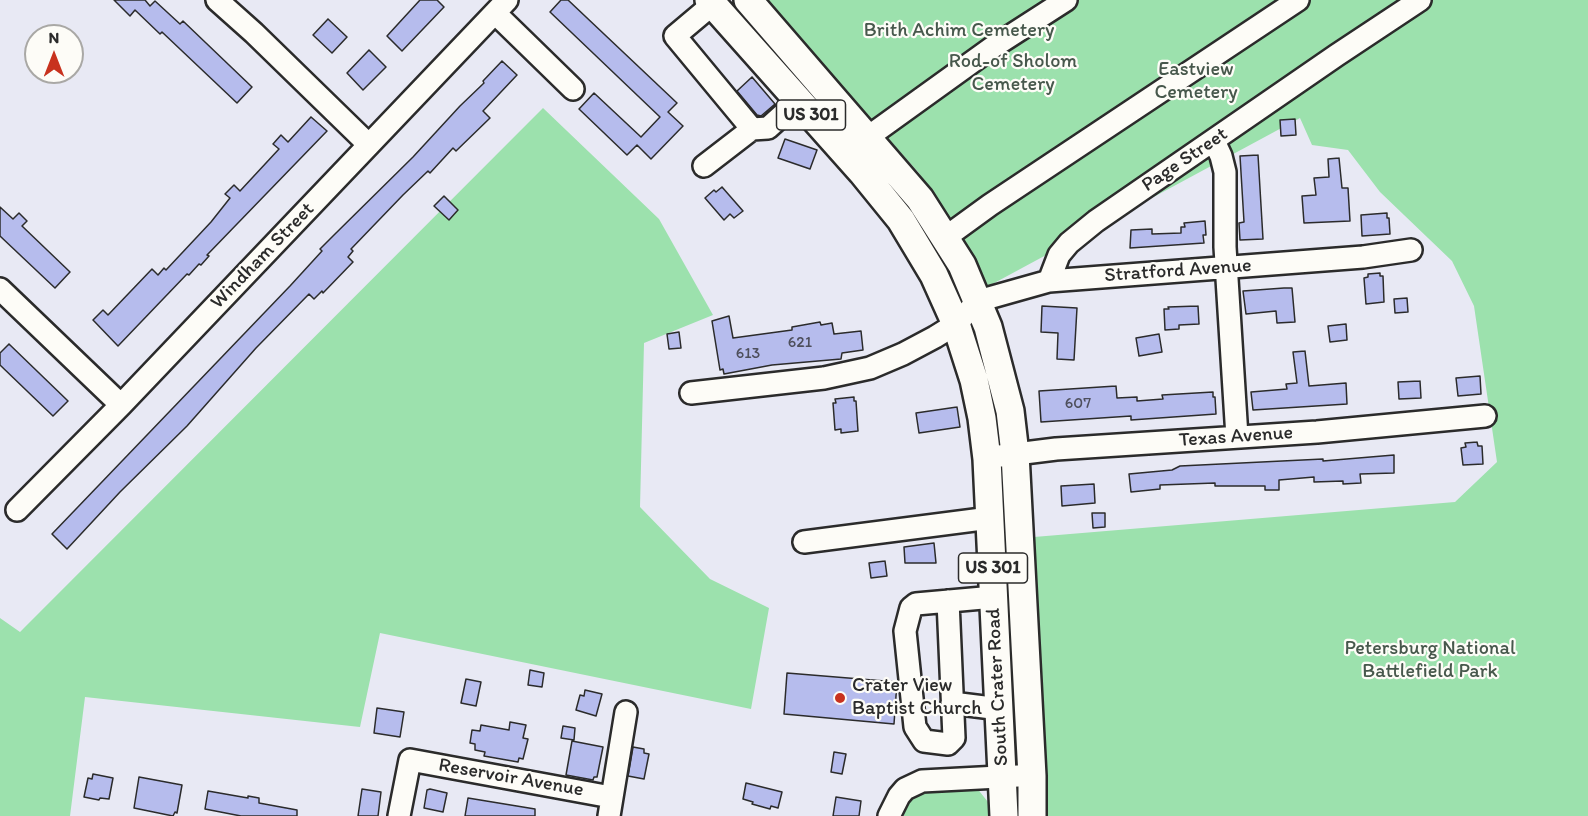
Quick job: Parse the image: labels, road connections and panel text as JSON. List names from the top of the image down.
{
  "streets": {
    "main road": ["US 301", "South Crater Road"],
    "street": [
      "Page Street",
      "Windham Street",
      "Stratford Avenue",
      "Texas Avenue",
      "Reservoir Avenue"
    ]
  },
  "crossings": [
    ["Page Street", "Stratford Avenue"],
    ["Stratford Avenue", "South Crater Road"],
    ["Texas Avenue", "South Crater Road"]
  ],
  "parks": [
    "Brith Achim Cemetery",
    "Rod-of Sholom Cemetery",
    "Eastview Cemetery",
    "Petersburg National Battlefield Park"
  ],
  "places": ["Crater View Baptist Church"],
  "house_numbers": ["621", "613", "607"],
  "north": "top"
}
